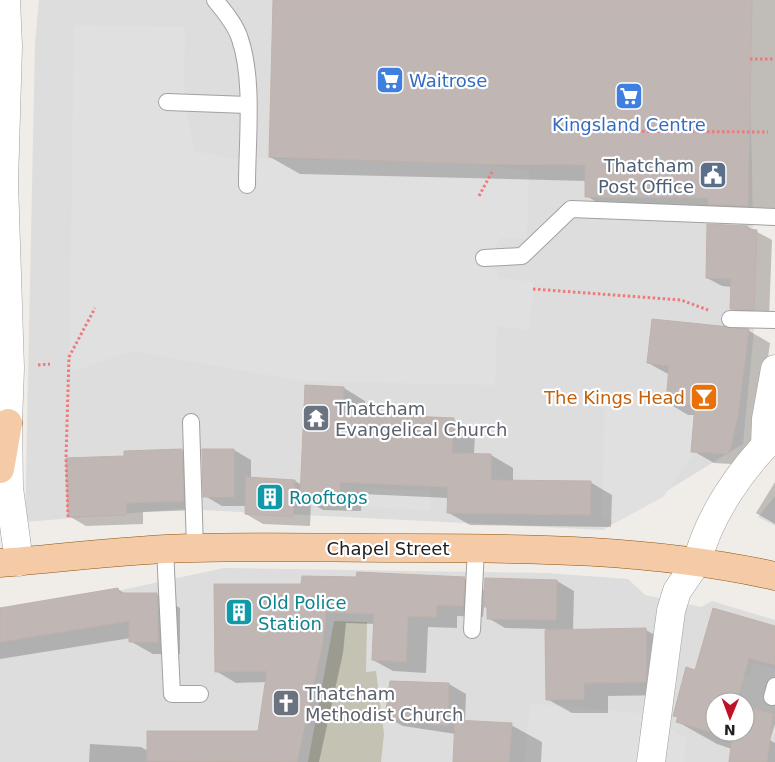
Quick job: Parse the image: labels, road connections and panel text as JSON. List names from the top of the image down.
{
  "streets": {
    "main road": ["Chapel Street"]
  },
  "places": {
    "supermarket": ["Waitrose", "Kingsland Centre"],
    "public building": ["Thatcham Post Office"],
    "bar": ["The Kings Head"],
    "temple": ["Thatcham Evangelical Church"],
    "building": ["Rooftops", "Old Police Station"],
    "church": ["Thatcham Methodist Church"]
  },
  "north": "bottom"
}
